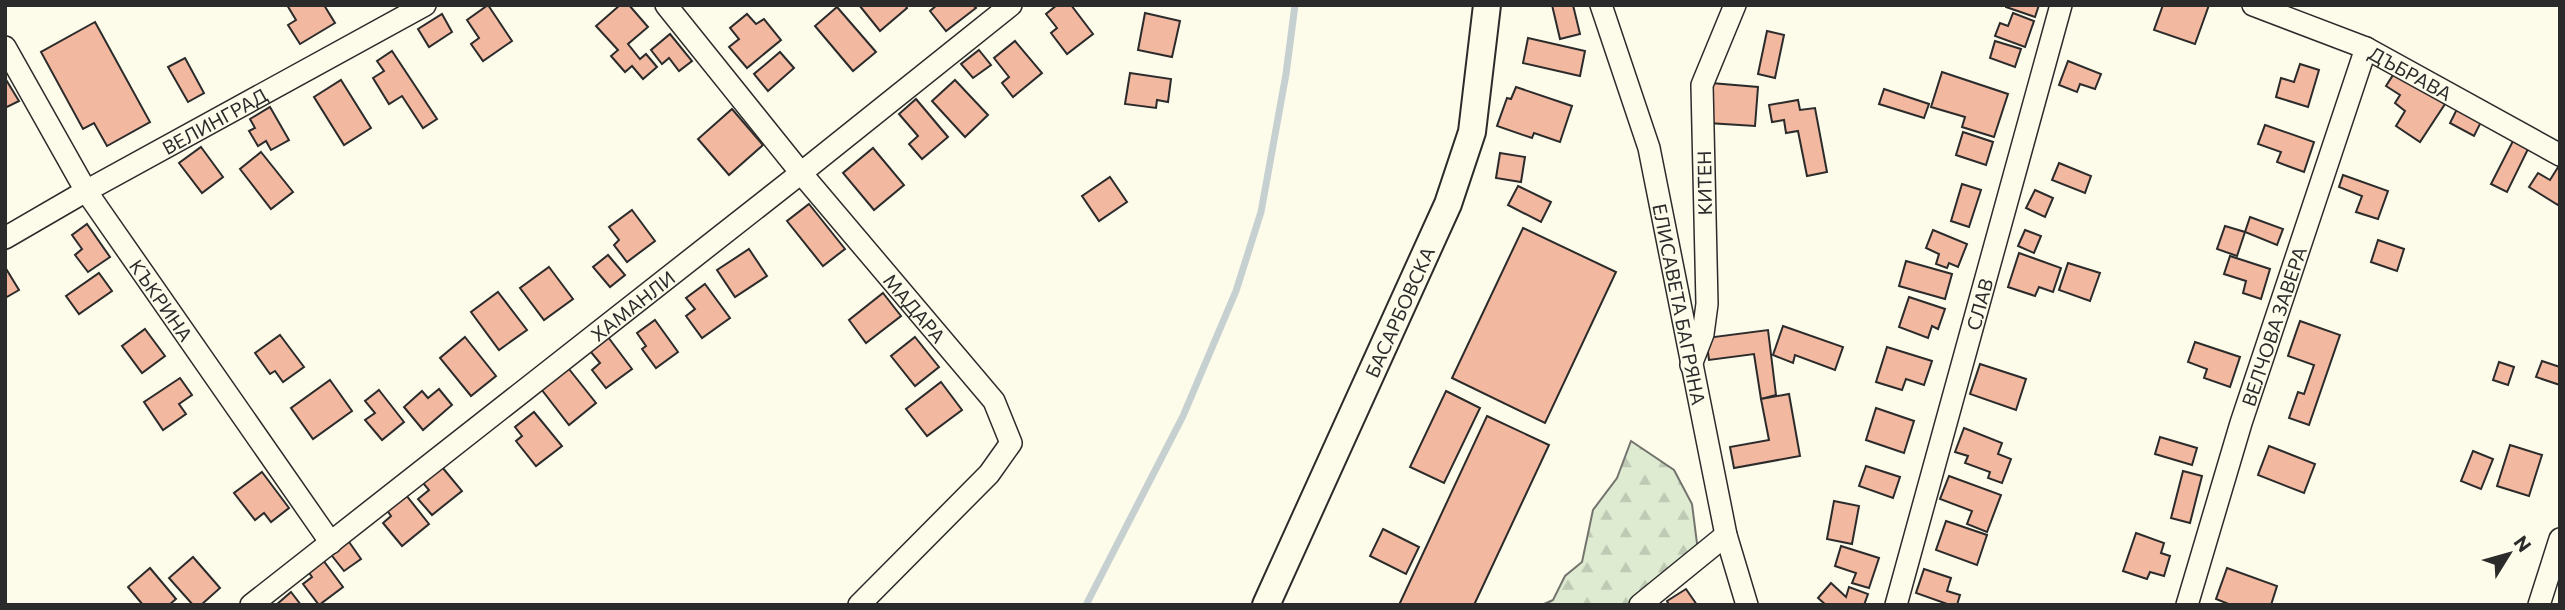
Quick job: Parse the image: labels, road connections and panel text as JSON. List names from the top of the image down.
{
  "streets": {
    "street": [
      "ДЪБРАВА",
      "ВЕЛИНГРАД",
      "КИТЕН",
      "КЪКРИНА",
      "ЕЛИСАВЕТА БАГРЯНА",
      "СЛАВ",
      "ХАМАНЛИ",
      "МАДАРА",
      "БАСАРБОВСКА",
      "ВЕЛЧОВА ЗАВЕРА"
    ]
  },
  "crossings": [
    ["ДЪБРАВА", "ВЕЛЧОВА ЗАВЕРА"],
    ["ВЕЛИНГРАД", "КЪКРИНА"],
    ["КИТЕН", "ЕЛИСАВЕТА БАГРЯНА"],
    ["КЪКРИНА", "ХАМАНЛИ"],
    ["ХАМАНЛИ", "МАДАРА"]
  ],
  "north": "top right"
}
